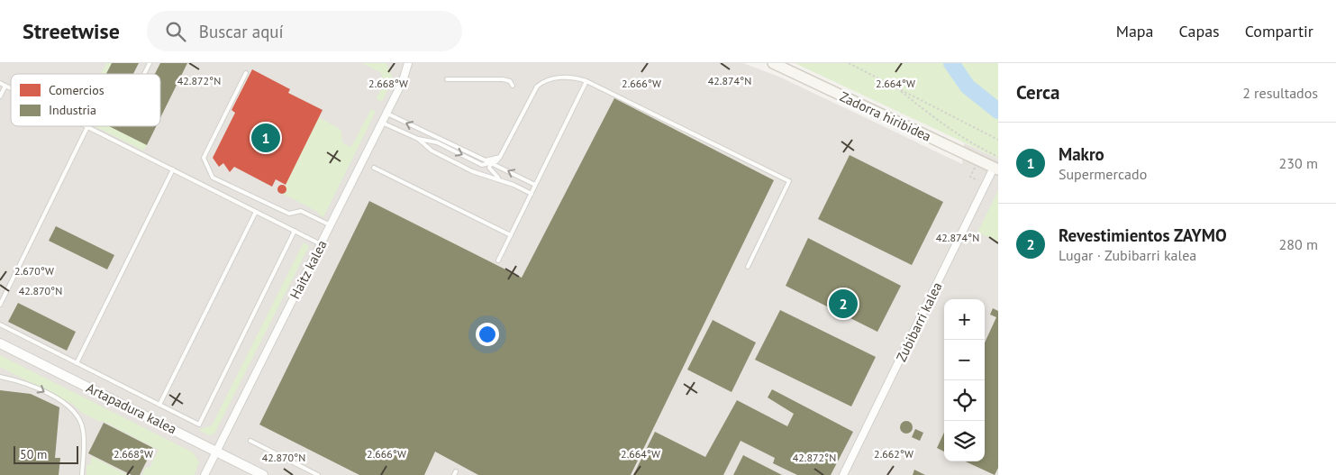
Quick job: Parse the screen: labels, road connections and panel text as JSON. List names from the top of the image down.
{
  "streets": {
    "main road": ["Zadorra hiribidea"],
    "street": ["Haitz kalea", "Zubibarri kalea", "Artapadura kalea"]
  },
  "crossings": [
    ["Zadorra hiribidea", "Zubibarri kalea"],
    ["Haitz kalea", "Artapadura kalea"]
  ],
  "legend": ["Comercios", "Industria"],
  "scale_bar": "50 m",
  "page": {
    "header": "Streetwise",
    "search": "Buscar aquí",
    "nav": ["Mapa", "Capas", "Compartir"],
    "heading": ["Cerca", "2 resultados"],
    "pins": ["1", "2"],
    "list": [
      {
        "mark": "1",
        "name": "Makro",
        "note": "Supermercado",
        "value": "230 m"
      },
      {
        "mark": "2",
        "name": "Revestimientos ZAYMO",
        "note": "Lugar · Zubibarri kalea",
        "value": "280 m"
      }
    ],
    "map_buttons": ["+", "−"],
    "scale": "50 m"
  },
  "coordinates": [
    "42.872°N",
    "42.874°N",
    "2.668°W",
    "2.666°W",
    "2.664°W",
    "2.670°W",
    "42.870°N",
    "2.662°W"
  ]
}
